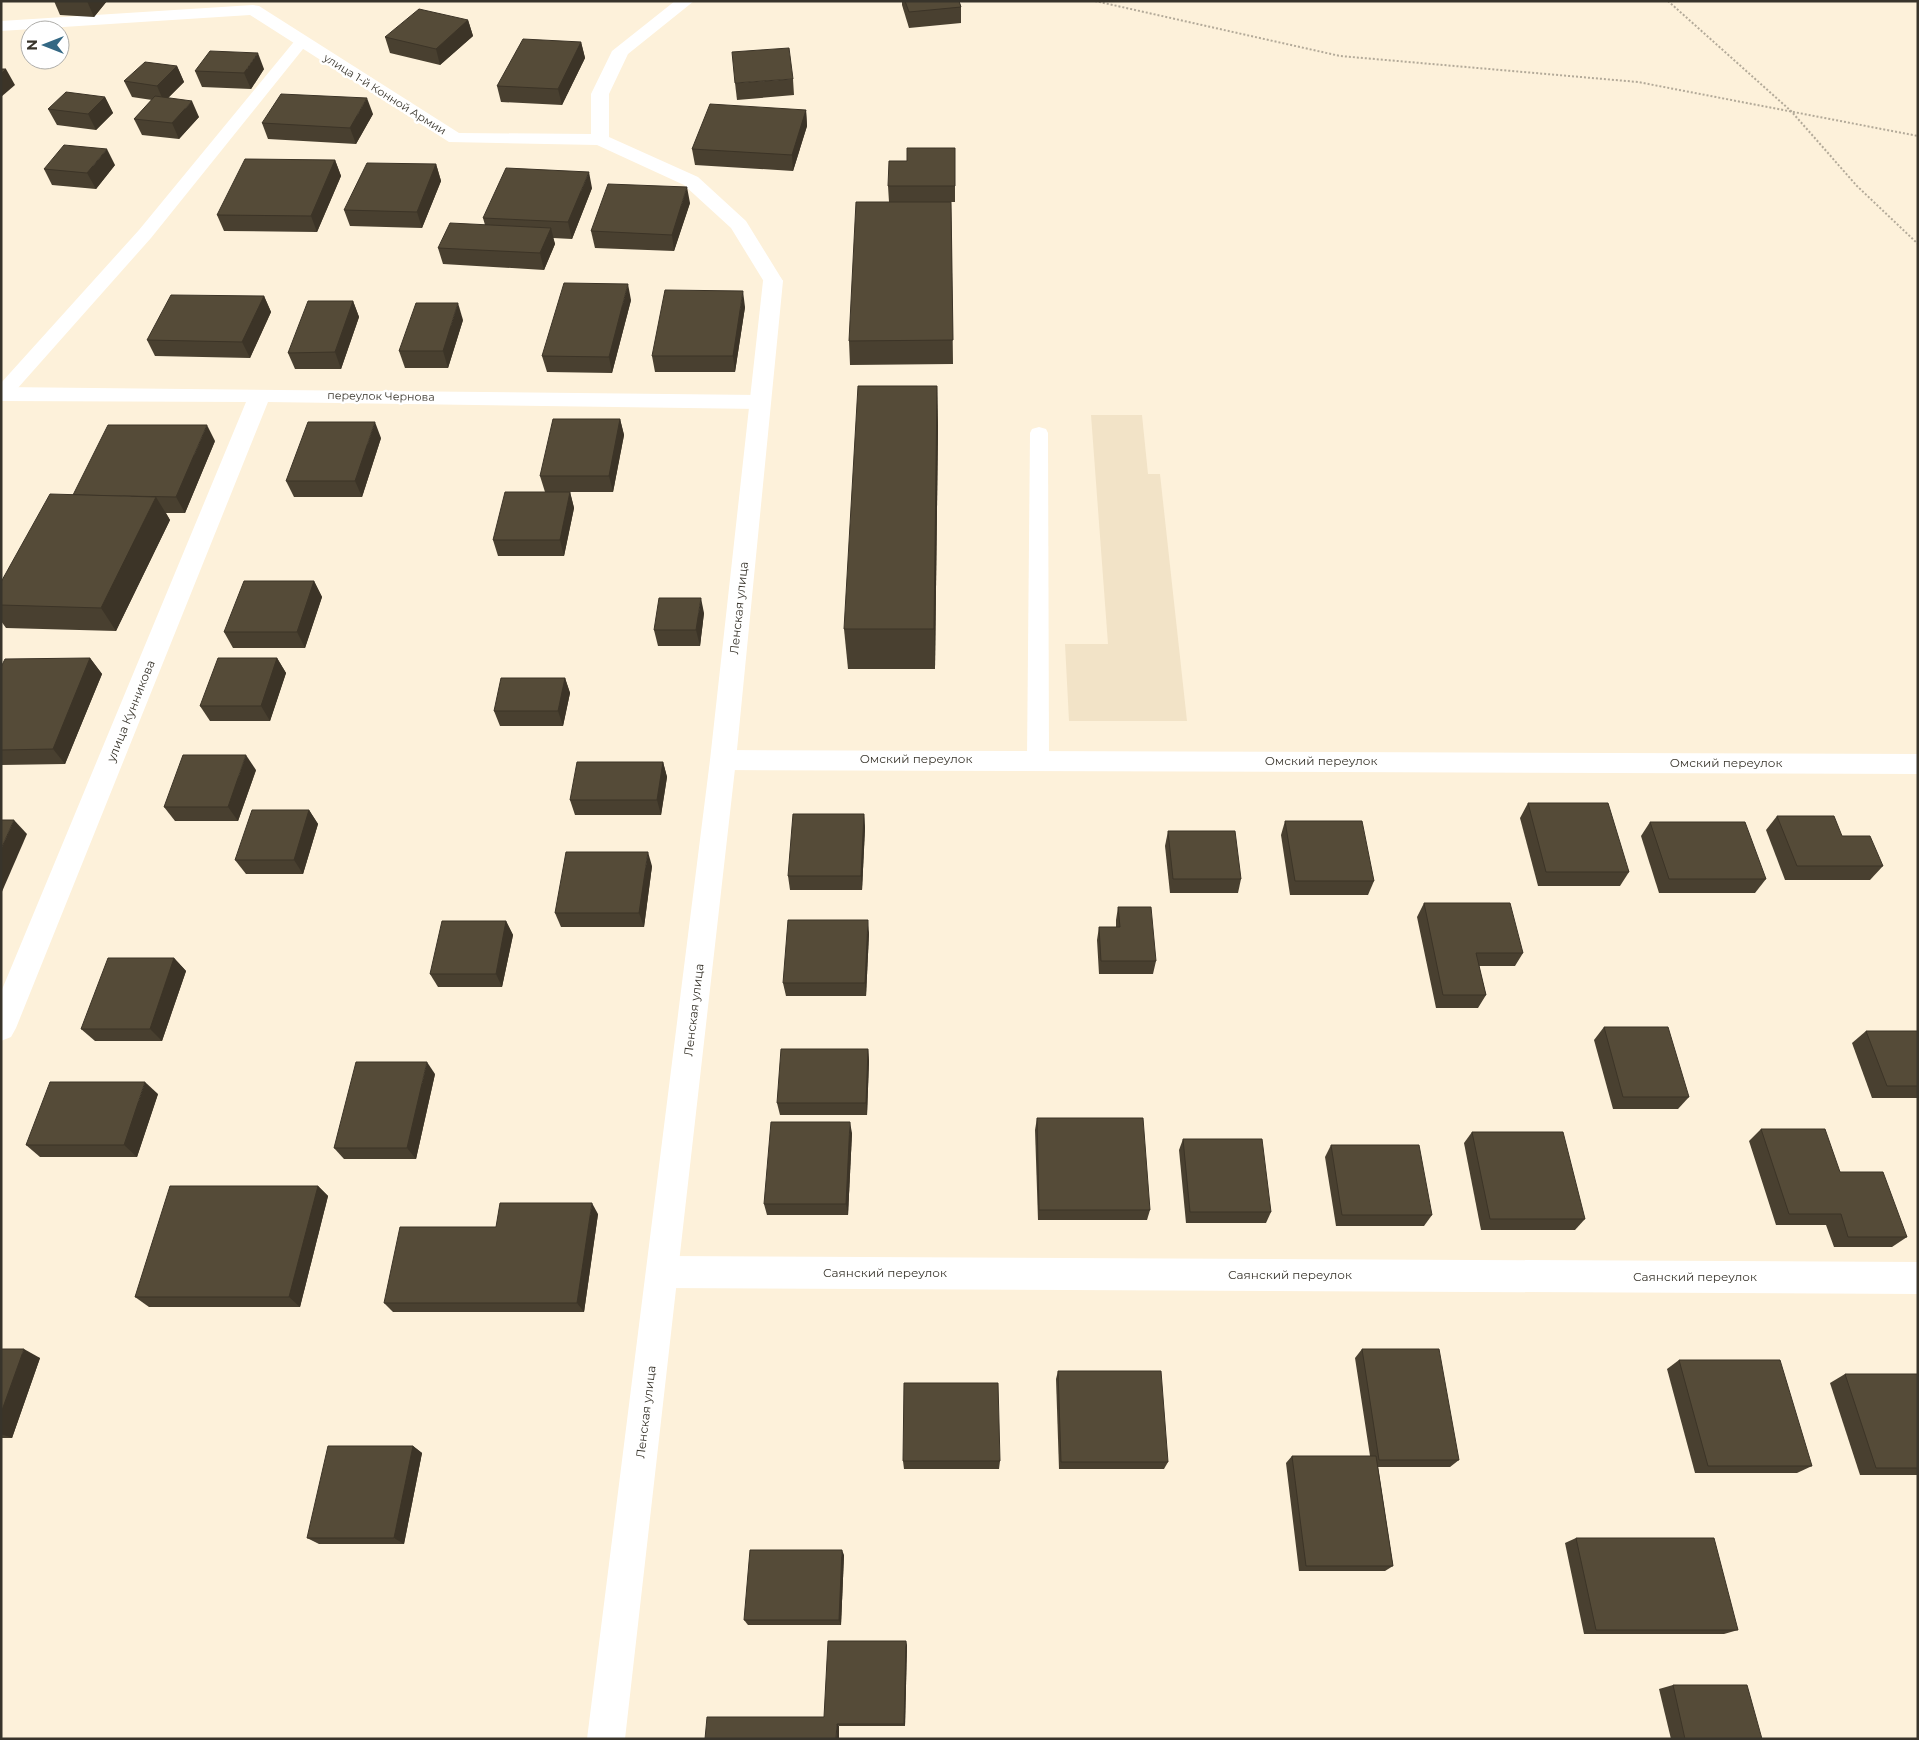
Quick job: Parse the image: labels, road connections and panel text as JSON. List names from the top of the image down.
{
  "streets": {
    "street": [
      "улица 1-й Конной Армии",
      "переулок Чернова",
      "Ленская улица",
      "улица Кунникова",
      "Омский переулок",
      "Саянский переулок"
    ]
  },
  "crossings": [
    ["улица 1-й Конной Армии", "Ленская улица"],
    ["переулок Чернова", "Ленская улица"],
    ["переулок Чернова", "улица Кунникова"],
    ["Ленская улица", "Омский переулок"],
    ["Ленская улица", "Саянский переулок"]
  ],
  "north": "left"
}
